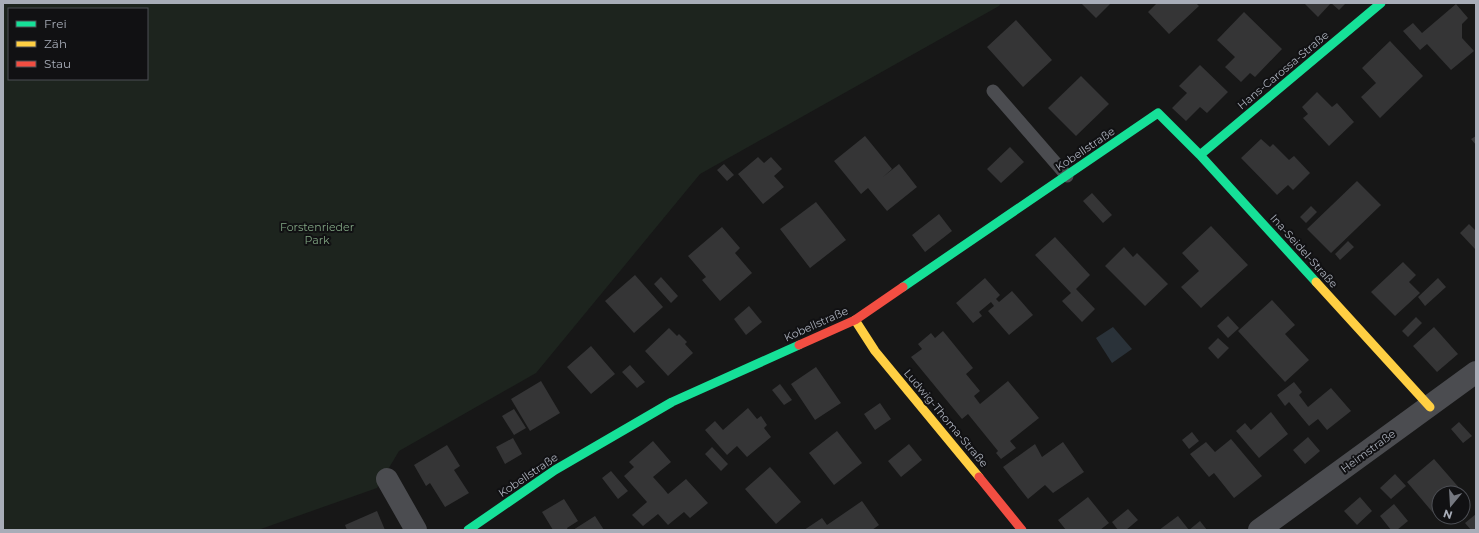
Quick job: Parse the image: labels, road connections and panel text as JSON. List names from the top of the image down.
{
  "streets": {
    "street": [
      "Hans-Carossa-Straße",
      "Kobellstraße",
      "Ina-Seidel-Straße",
      "Ludwig-Thoma-Straße",
      "Heimstraße"
    ]
  },
  "crossings": [
    ["Hans-Carossa-Straße", "Ina-Seidel-Straße"],
    ["Kobellstraße", "Ina-Seidel-Straße"],
    ["Kobellstraße", "Ludwig-Thoma-Straße"],
    ["Ina-Seidel-Straße", "Heimstraße"]
  ],
  "parks": ["Forstenrieder Park"],
  "legend": ["Frei", "Zäh", "Stau"],
  "north": "bottom"
}
